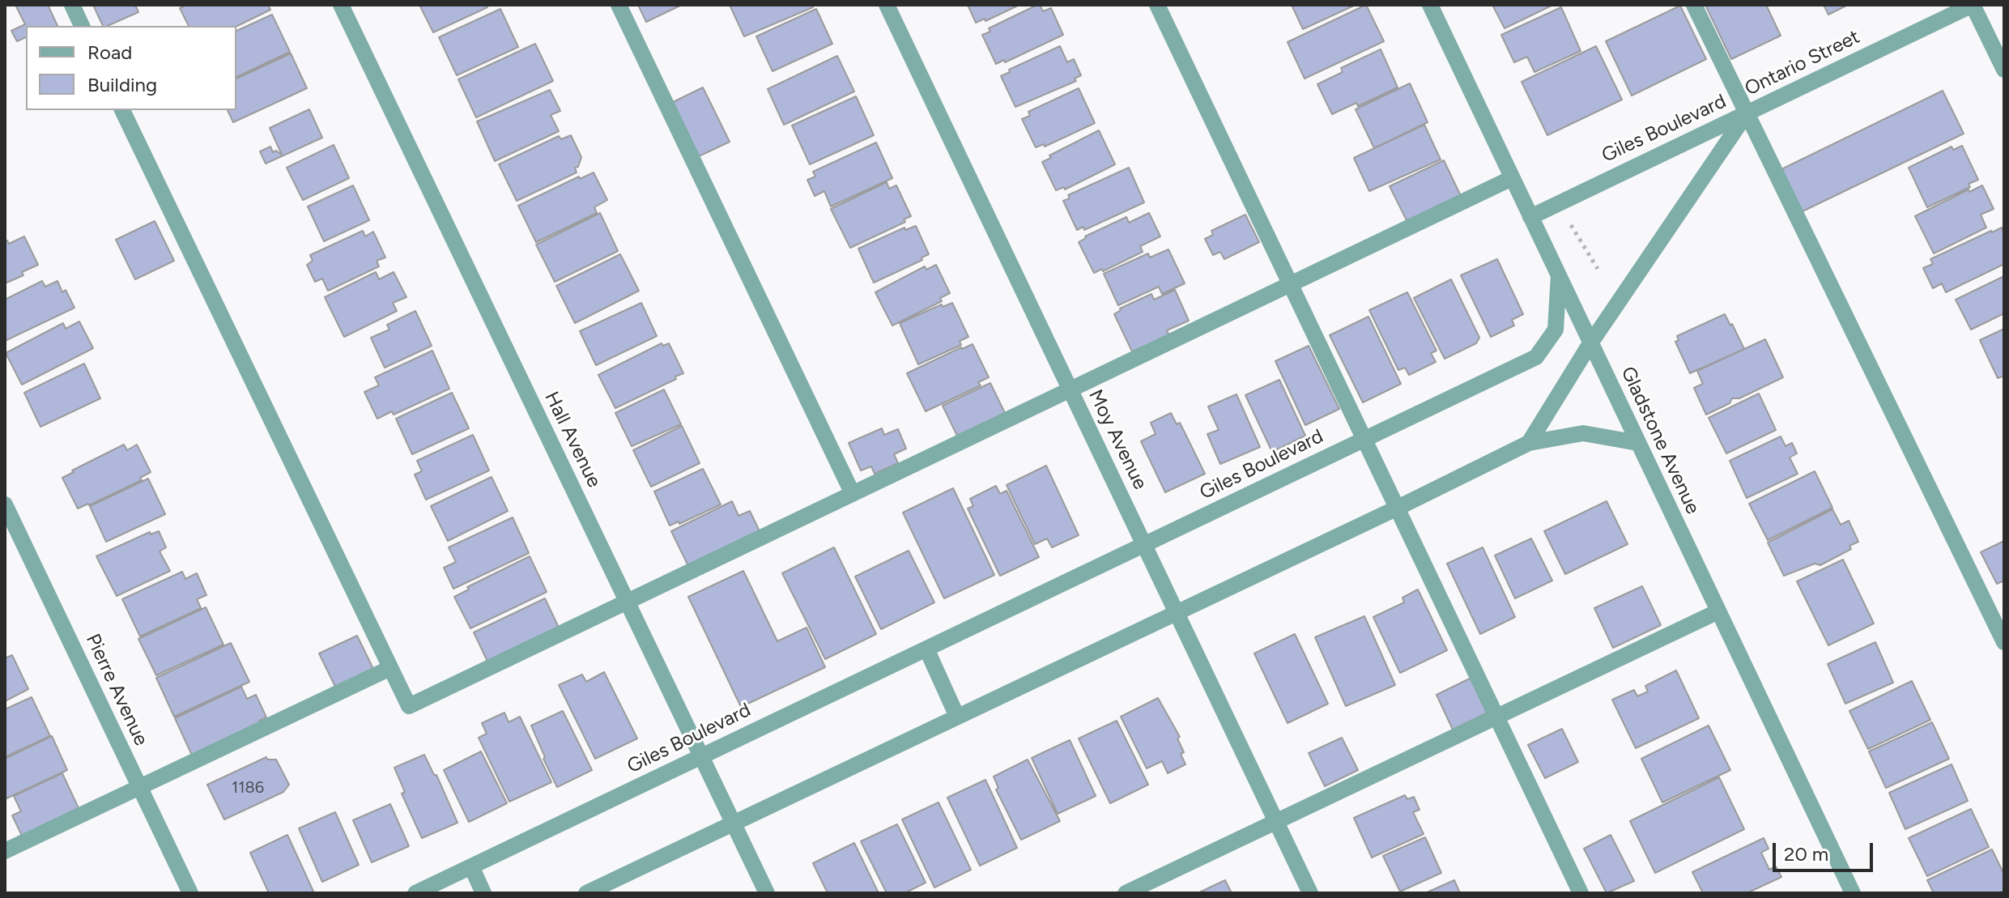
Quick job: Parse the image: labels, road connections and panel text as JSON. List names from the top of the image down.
{
  "streets": {
    "street": [
      "Ontario Street",
      "Giles Boulevard",
      "Hall Avenue",
      "Moy Avenue",
      "Gladstone Avenue",
      "Pierre Avenue"
    ]
  },
  "crossings": [
    ["Ontario Street", "Giles Boulevard"],
    ["Ontario Street", "Gladstone Avenue"],
    ["Giles Boulevard", "Hall Avenue"],
    ["Giles Boulevard", "Moy Avenue"],
    ["Giles Boulevard", "Gladstone Avenue"]
  ],
  "house_numbers": ["1186"],
  "legend": ["Road", "Building"],
  "scale_bar": "20 m"
}
